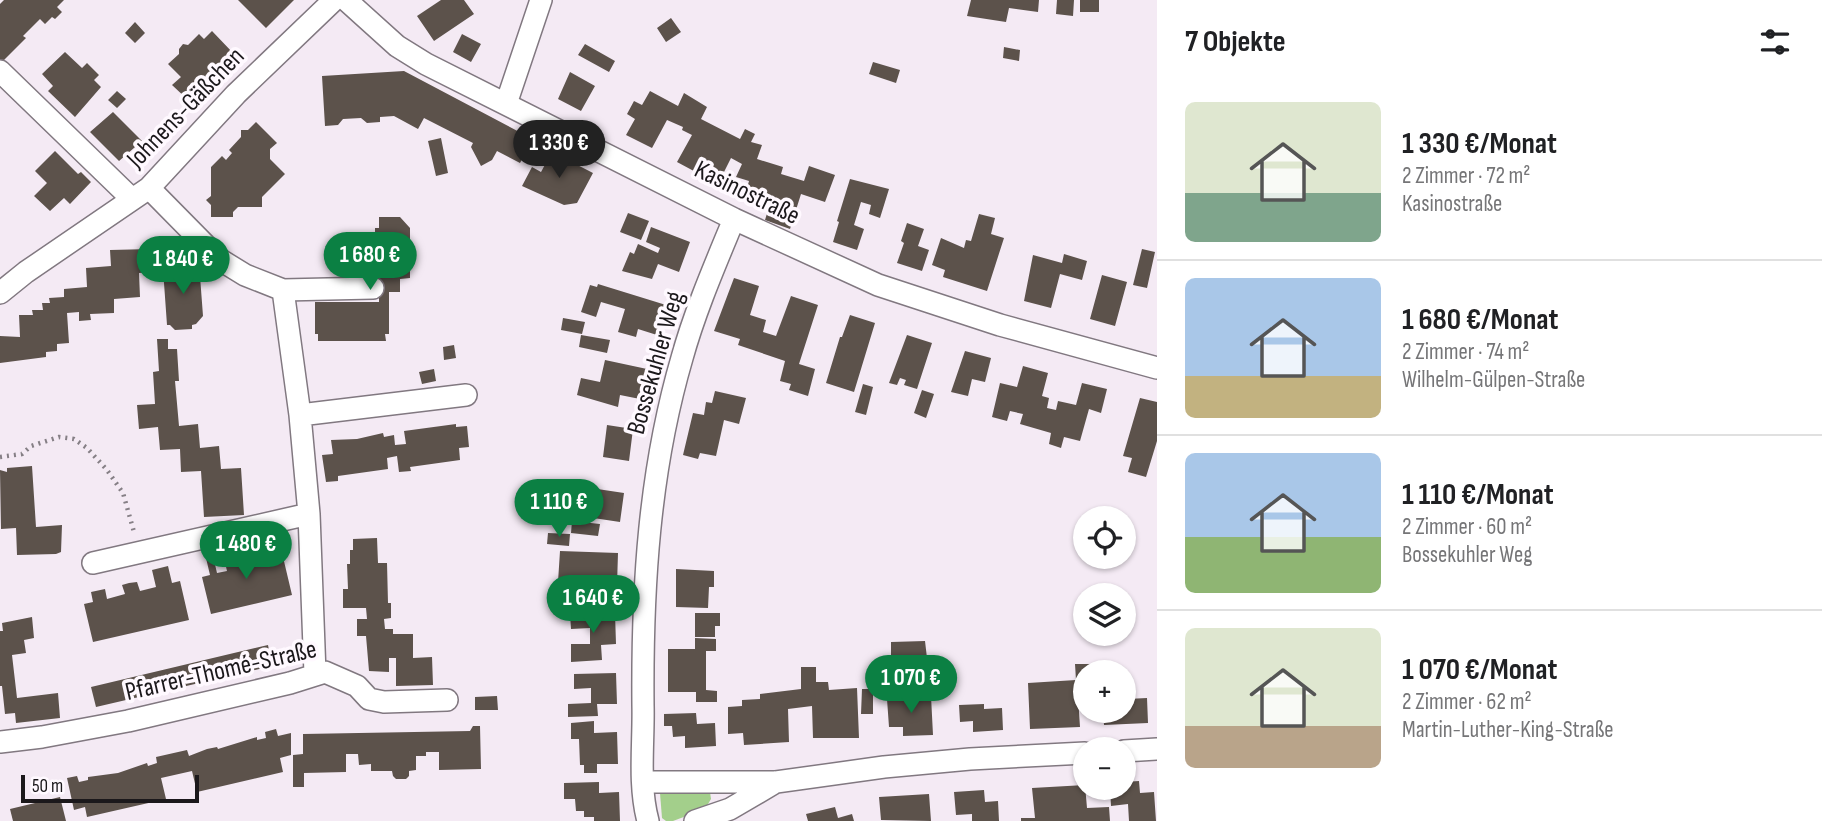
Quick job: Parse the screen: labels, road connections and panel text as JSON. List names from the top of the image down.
{
  "streets": {
    "street": [
      "Johnens-Gäßchen",
      "Kasinostraße",
      "Bossekuhler Weg",
      "Pfarrer-Thomé-Straße"
    ]
  },
  "crossings": [
    ["Kasinostraße", "Bossekuhler Weg"]
  ],
  "scale_bar": "50 m",
  "page": {
    "heading": "7 Objekte",
    "list": [
      {
        "name": "1 330 €/Monat",
        "note": "2 Zimmer · 72 m² · Kasinostraße"
      },
      {
        "name": "1 680 €/Monat",
        "note": "2 Zimmer · 74 m² · Wilhelm-Gülpen-Straße"
      },
      {
        "name": "1 110 €/Monat",
        "note": "2 Zimmer · 60 m² · Bossekuhler Weg"
      },
      {
        "name": "1 070 €/Monat",
        "note": "2 Zimmer · 62 m² · Martin-Luther-King-Straße"
      }
    ],
    "price": [
      "1 330 €",
      "1 680 €",
      "1 840 €",
      "1 110 €",
      "1 480 €",
      "1 640 €",
      "1 070 €"
    ],
    "map_buttons": ["+", "−"],
    "scale": "50 m"
  }
}
